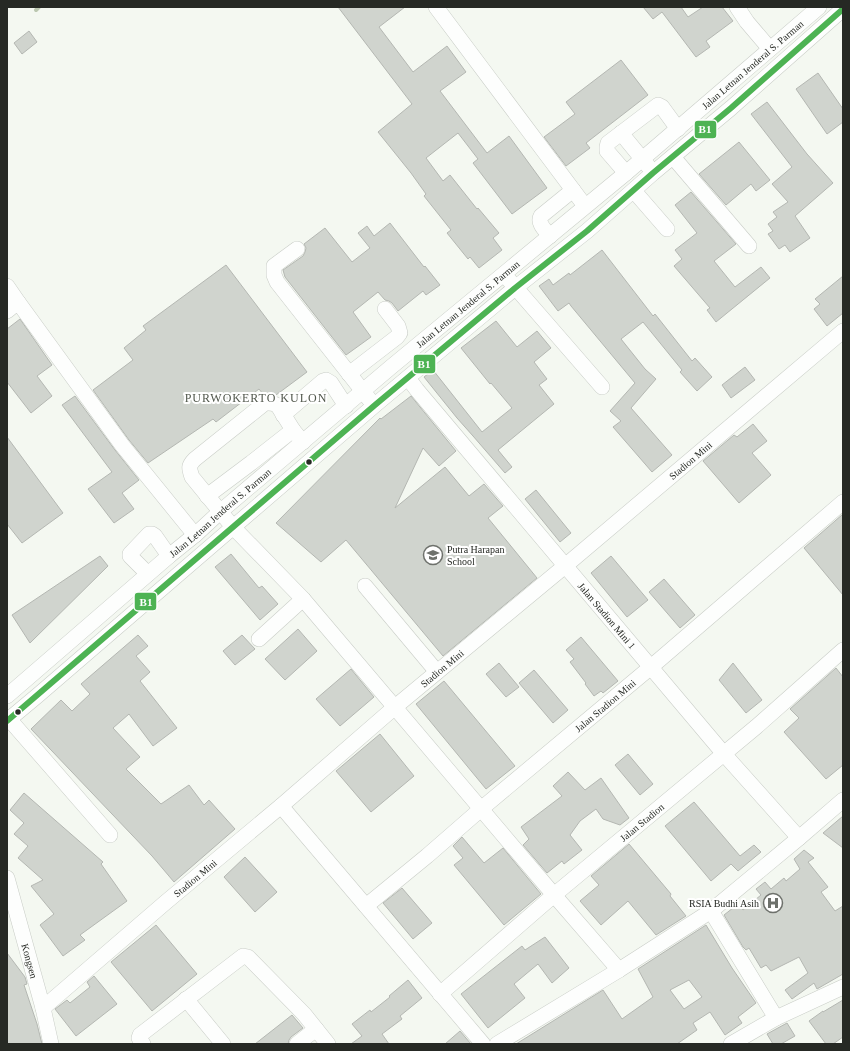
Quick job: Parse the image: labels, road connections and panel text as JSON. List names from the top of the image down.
{
  "streets": {
    "street": [
      "Jalan Letnan Jenderal S. Parman",
      "Stadion Mini",
      "Jalan Stadion Mini 1",
      "Jalan Stadion Mini",
      "Jalan Stadion",
      "Kongsen"
    ]
  },
  "crossings": [
    ["Jalan Letnan Jenderal S. Parman", "Jalan Stadion Mini 1"],
    ["Stadion Mini", "Jalan Stadion Mini 1"],
    ["Stadion Mini", "Kongsen"],
    ["Jalan Stadion Mini 1", "Jalan Stadion Mini"],
    ["Jalan Stadion Mini 1", "Jalan Stadion"]
  ],
  "districts": ["PURWOKERTO KULON"],
  "places": {
    "school or university": ["Putra Harapan School"],
    "hospital": ["RSIA Budhi Asih"]
  },
  "lines": ["transit line B1"]
}
